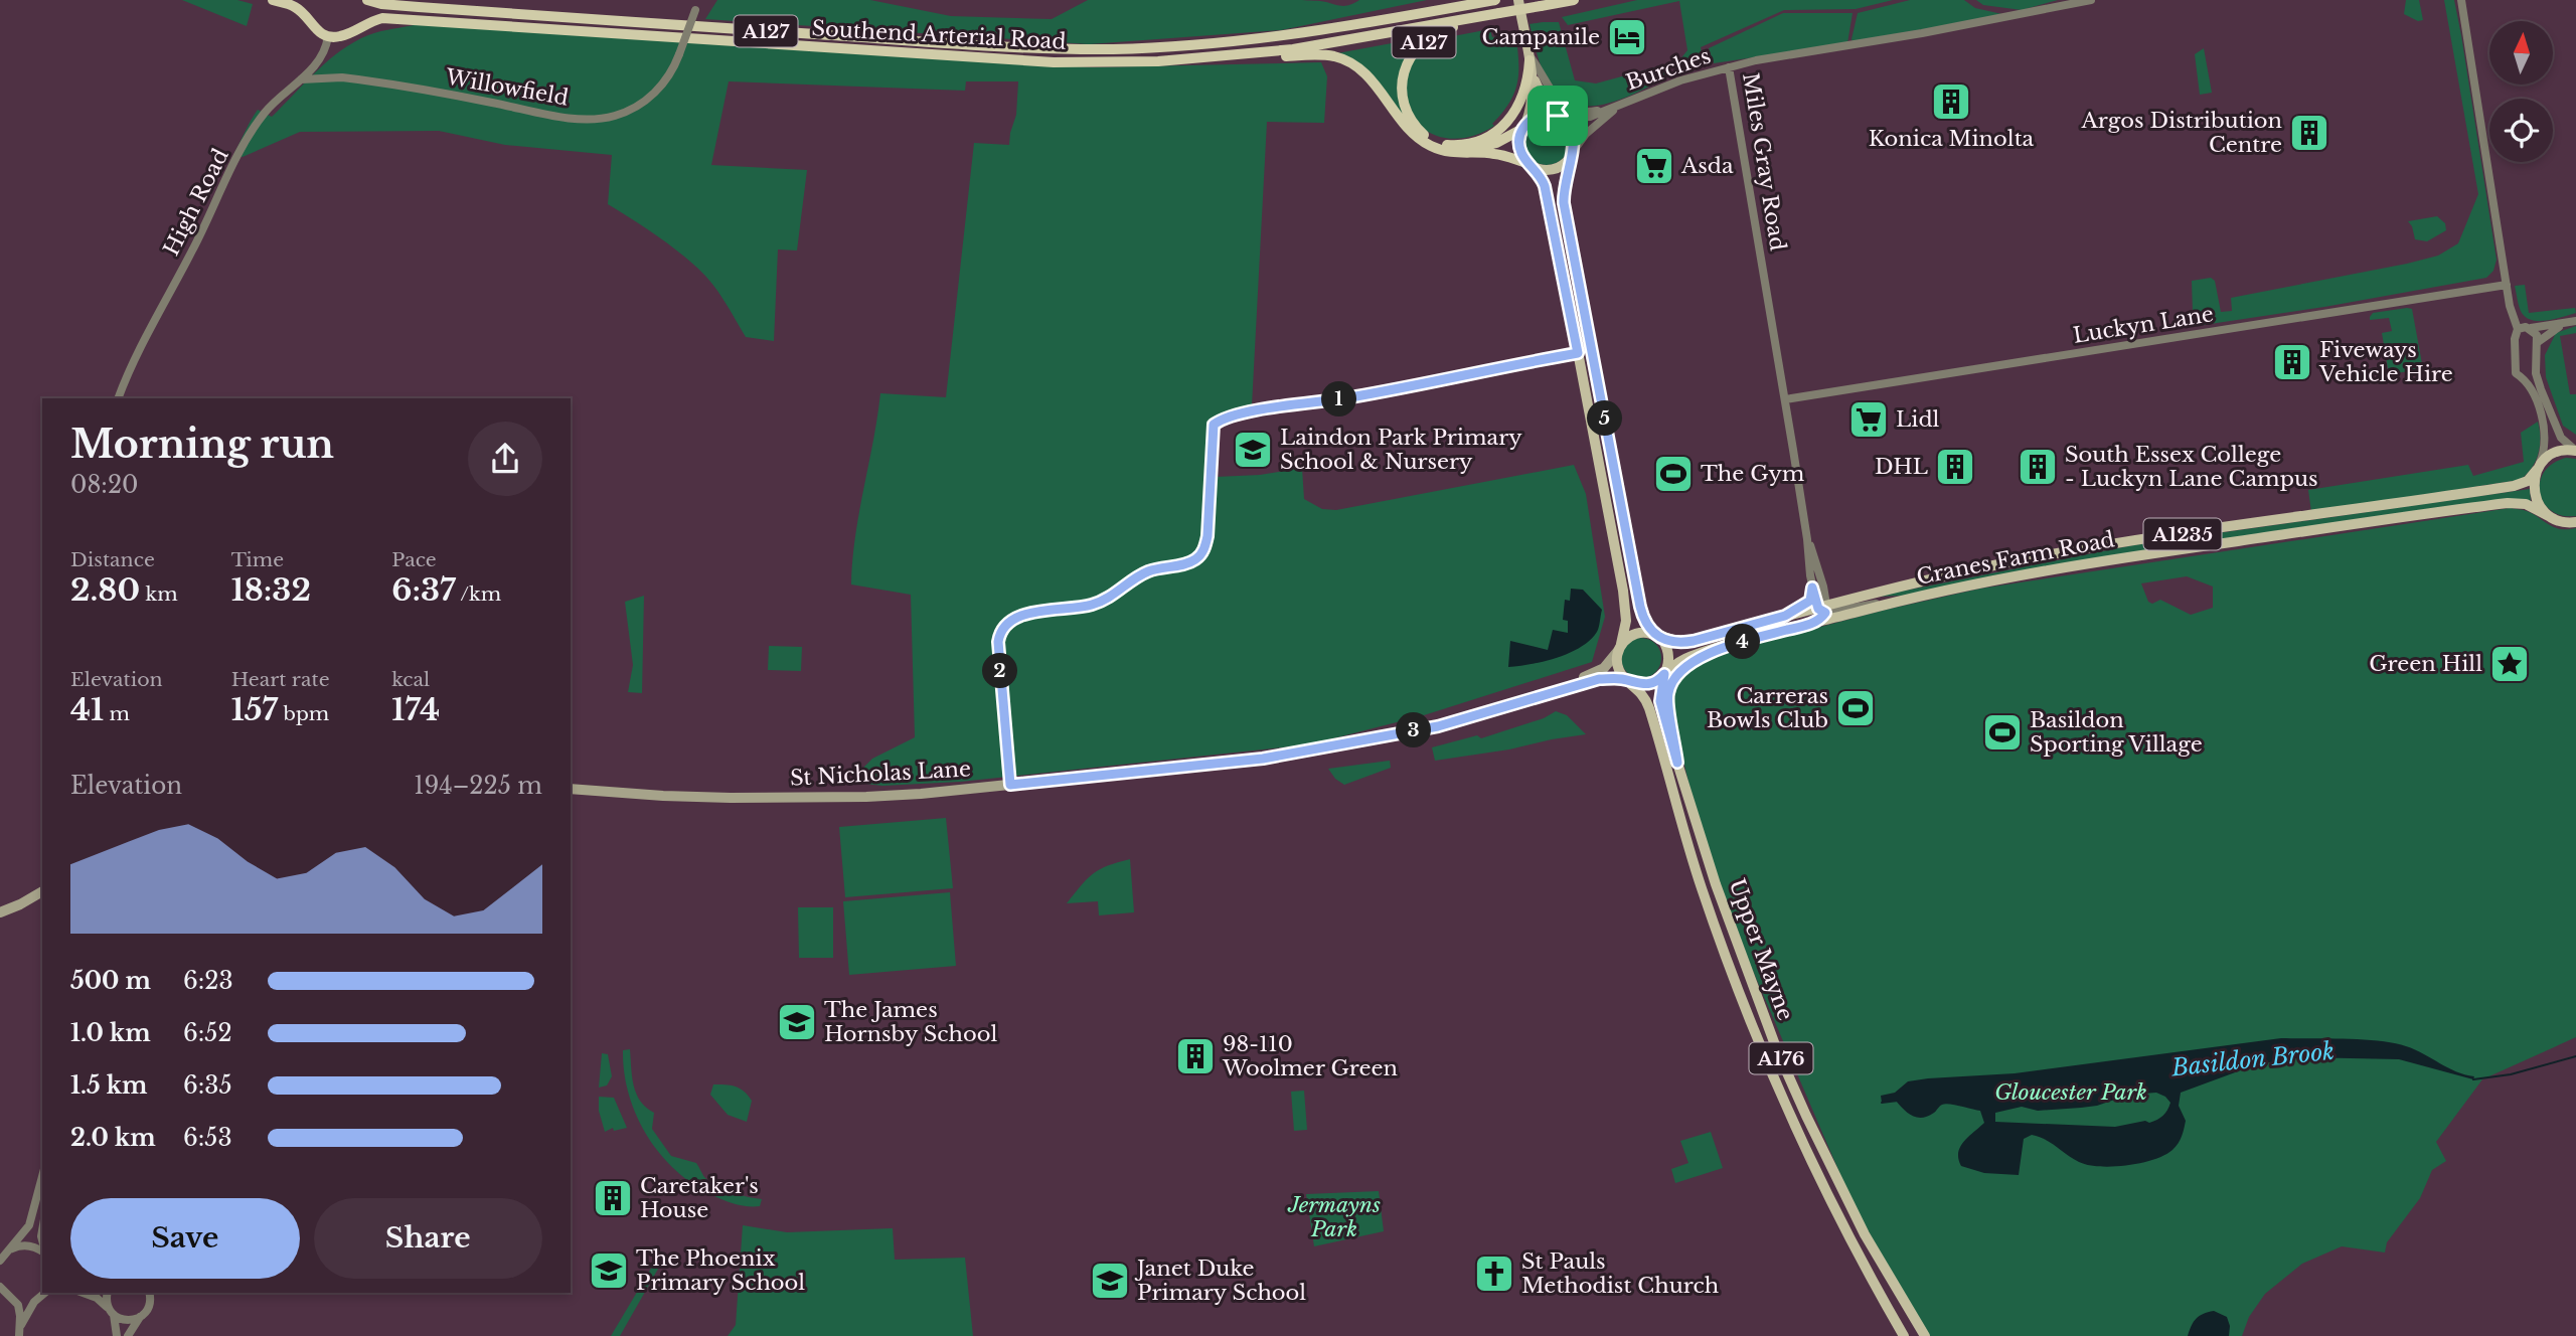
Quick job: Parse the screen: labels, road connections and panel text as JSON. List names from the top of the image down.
{
  "streets": {
    "highway": ["A127", "Southend Arterial Road"],
    "main road": [
      "A1235",
      "Cranes Farm Road",
      "St Nicholas Lane",
      "Upper Mayne",
      "A176"
    ],
    "street": [
      "Burches",
      "Willowfield",
      "Miles Gray Road",
      "High Road",
      "Luckyn Lane"
    ]
  },
  "crossings": [
    ["A127", "Southend Arterial Road"],
    ["A127", "Burches"],
    ["A127", "A176"],
    ["Southend Arterial Road", "High Road"],
    ["Burches", "Miles Gray Road"],
    ["Burches", "A176"],
    ["Willowfield", "High Road"],
    ["Miles Gray Road", "Luckyn Lane"],
    ["Miles Gray Road", "Cranes Farm Road"],
    ["A1235", "Cranes Farm Road"],
    ["Cranes Farm Road", "St Nicholas Lane"],
    ["Cranes Farm Road", "Upper Mayne"],
    ["Cranes Farm Road", "A176"],
    ["St Nicholas Lane", "Upper Mayne"],
    ["St Nicholas Lane", "A176"],
    ["Upper Mayne", "A176"]
  ],
  "water": ["Basildon Brook"],
  "parks": ["Gloucester Park", "Jermayns Park"],
  "places": {
    "hotel": ["Campanile"],
    "building": [
      "Konica Minolta",
      "Argos Distribution Centre",
      "Fiveways Vehicle Hire",
      "DHL",
      "South Essex College - Luckyn Lane Campus",
      "98-110 Woolmer Green",
      "Caretaker's House"
    ],
    "supermarket": ["Asda", "Lidl"],
    "school or university": [
      "Laindon Park Primary School & Nursery",
      "The James Hornsby School",
      "The Phoenix Primary School",
      "Janet Duke Primary School"
    ],
    "sports": ["The Gym", "Carreras Bowls Club", "Basildon Sporting Village"],
    "place": ["Green Hill"],
    "church": ["St Pauls Methodist Church"]
  },
  "north": "top",
  "page": {
    "pins": [
      "1",
      "5",
      "4",
      "2",
      "3"
    ],
    "heading": ["Morning run", "08:20"],
    "stats": [
      ["Distance", "2.80 km"],
      ["Time", "18:32"],
      ["Pace", "6:37 /km"],
      ["Elevation", "41 m"],
      ["Heart rate", "157 bpm"],
      ["kcal", "174"]
    ],
    "chart": ["Elevation", "194–225 m"],
    "list": [
      {
        "name": "500 m",
        "note": "6:23"
      },
      {
        "name": "1.0 km",
        "note": "6:52"
      },
      {
        "name": "1.5 km",
        "note": "6:35"
      },
      {
        "name": "2.0 km",
        "note": "6:53"
      }
    ],
    "buttons": ["Save", "Share"]
  }
}
